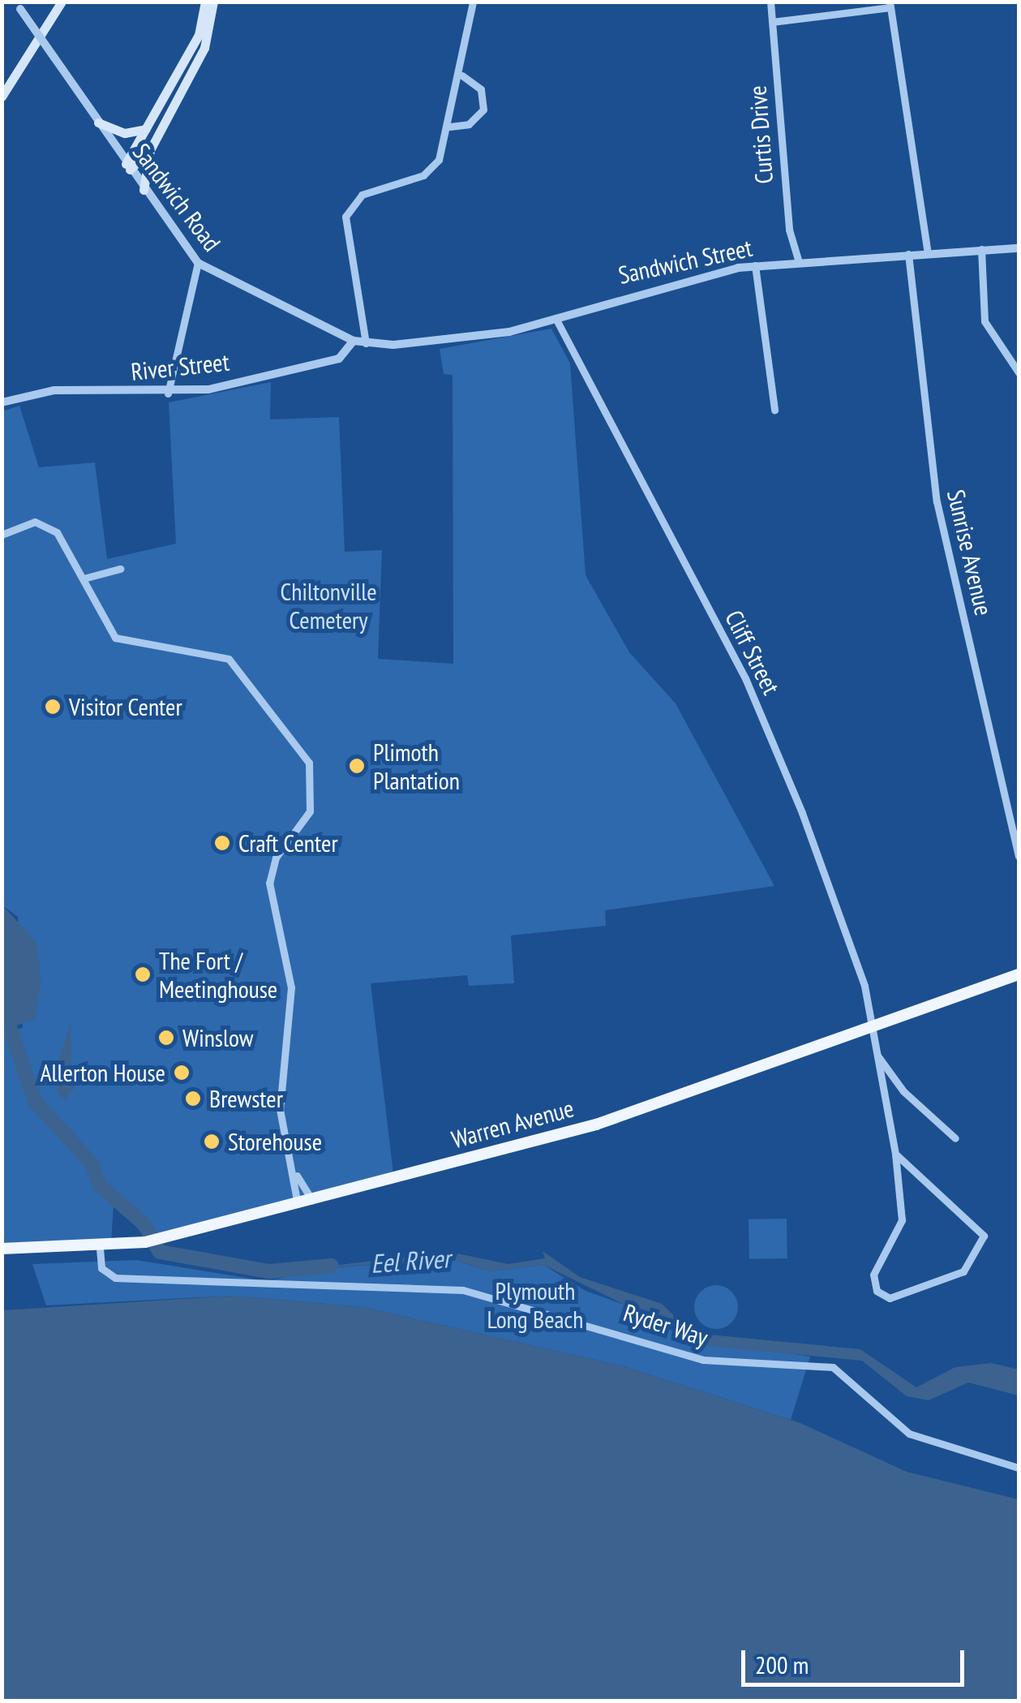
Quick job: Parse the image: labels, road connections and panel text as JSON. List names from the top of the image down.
{
  "streets": {
    "main road": ["Warren Avenue"],
    "street": [
      "Curtis Drive",
      "Sandwich Road",
      "Sandwich Street",
      "River Street",
      "Sunrise Avenue",
      "Cliff Street",
      "Ryder Way"
    ]
  },
  "crossings": [
    ["Curtis Drive", "Sandwich Street"],
    ["Sandwich Road", "Sandwich Street"],
    ["Sandwich Road", "River Street"],
    ["Sandwich Street", "Sunrise Avenue"],
    ["Sandwich Street", "Cliff Street"],
    ["Cliff Street", "Warren Avenue"],
    ["Warren Avenue", "Ryder Way"]
  ],
  "water": ["Eel River"],
  "parks": ["Chiltonville Cemetery", "Plymouth Long Beach"],
  "places": [
    "Visitor Center",
    "Plimoth Plantation",
    "Craft Center",
    "The Fort / Meetinghouse",
    "Winslow",
    "Allerton House",
    "Brewster",
    "Storehouse"
  ],
  "scale_bar": "200 m"
}
